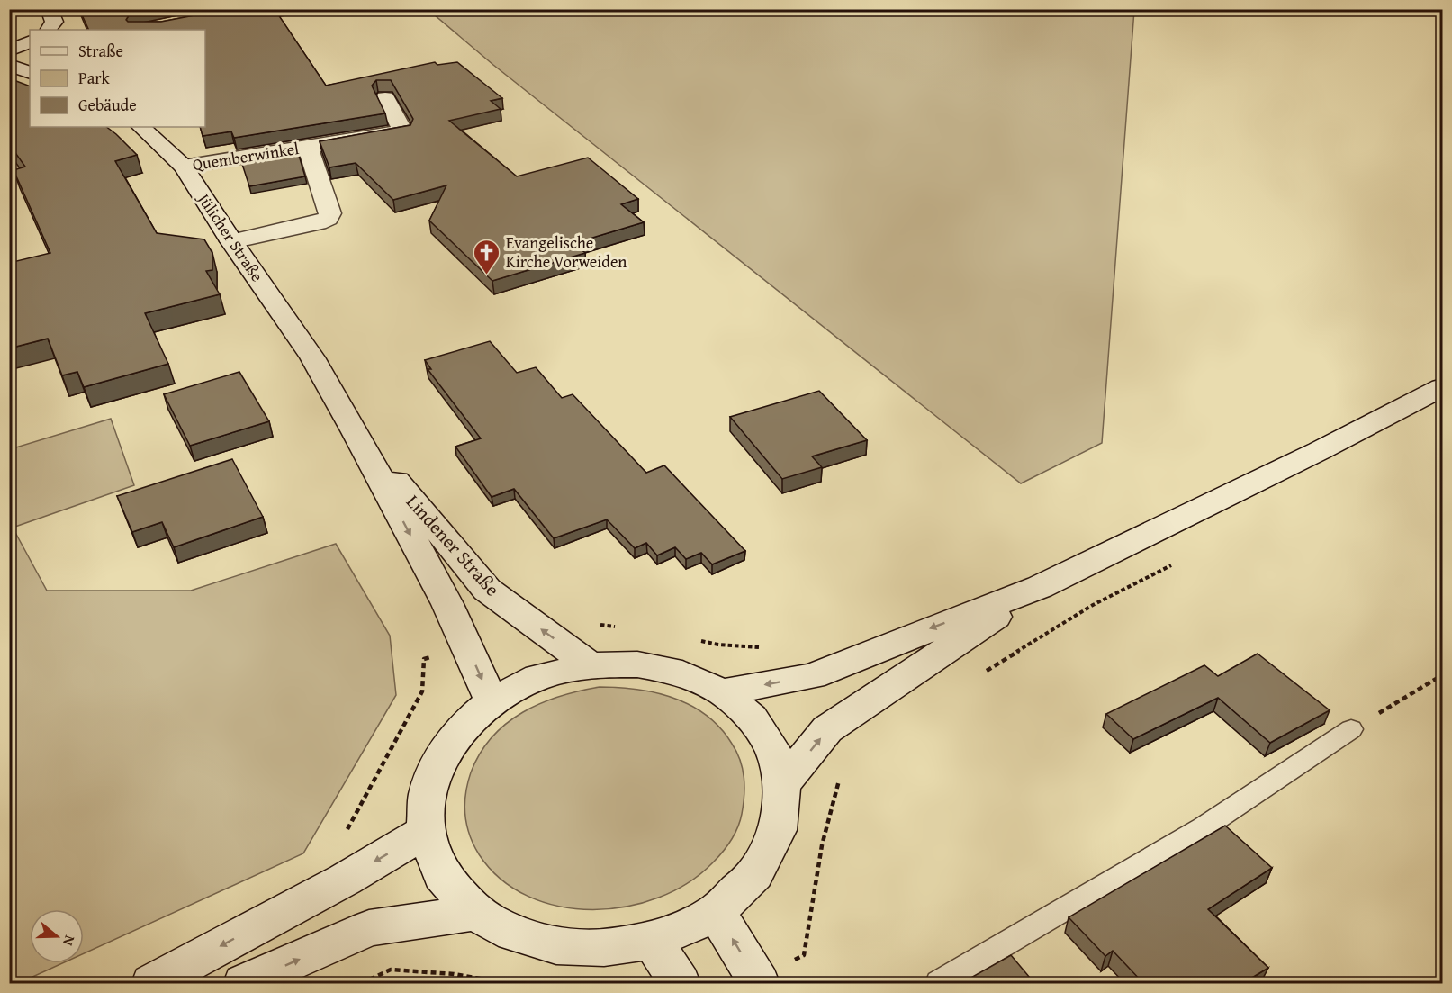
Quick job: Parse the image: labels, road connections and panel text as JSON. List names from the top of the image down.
{
  "streets": {
    "main road": ["Quemberwinkel", "Jülicher Straße", "Lindener Straße"]
  },
  "crossings": [
    ["Quemberwinkel", "Jülicher Straße"],
    ["Jülicher Straße", "Lindener Straße"]
  ],
  "places": {
    "church": ["Evangelische Kirche Vorweiden"]
  },
  "legend": ["Straße", "Park", "Gebäude"],
  "north": "right"
}
